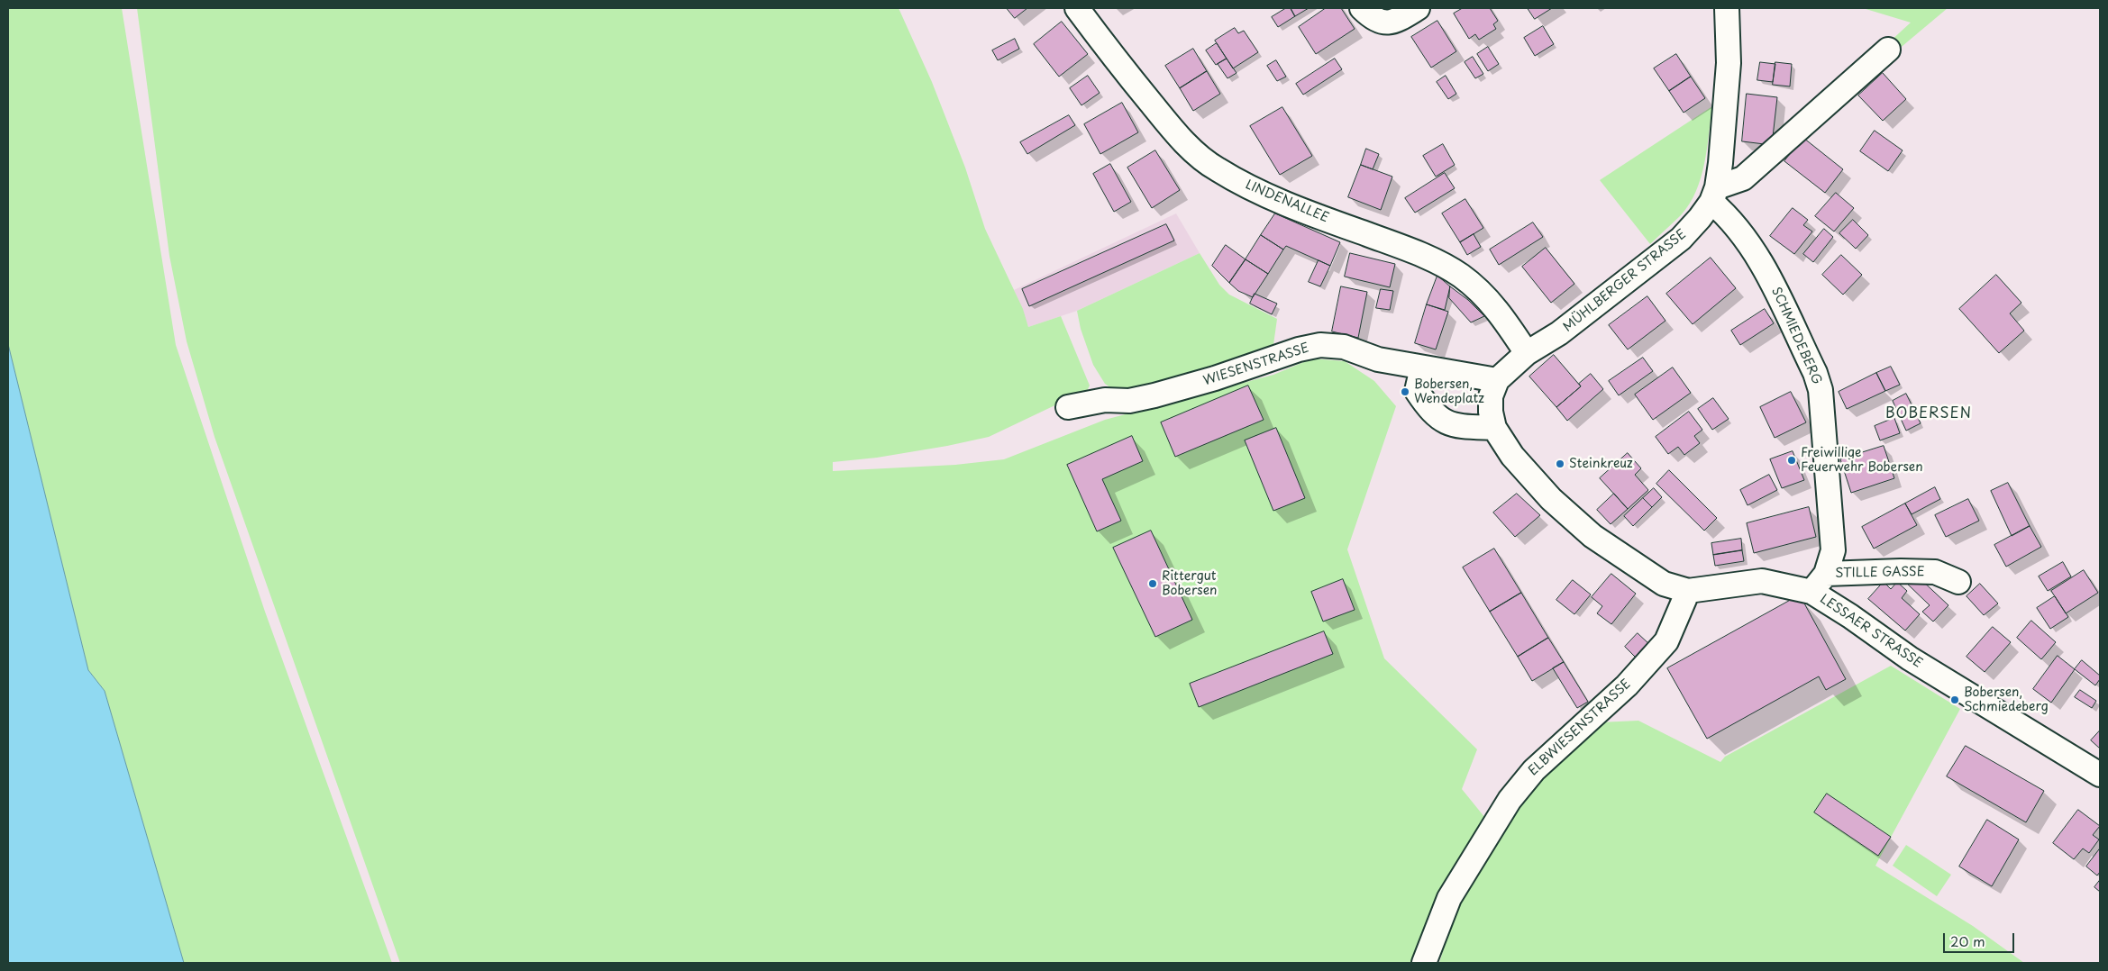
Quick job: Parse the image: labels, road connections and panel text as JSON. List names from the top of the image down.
{
  "streets": {
    "street": [
      "LINDENALLEE",
      "MÜHLBERGER STRASSE",
      "SCHMIEDEBERG",
      "WIESENSTRASSE",
      "STILLE GASSE",
      "LESSAER STRASSE",
      "ELBWIESENSTRASSE"
    ]
  },
  "crossings": [
    ["LINDENALLEE", "MÜHLBERGER STRASSE"],
    ["MÜHLBERGER STRASSE", "SCHMIEDEBERG"],
    ["MÜHLBERGER STRASSE", "WIESENSTRASSE"],
    ["MÜHLBERGER STRASSE", "LESSAER STRASSE"],
    ["SCHMIEDEBERG", "STILLE GASSE"],
    ["SCHMIEDEBERG", "LESSAER STRASSE"],
    ["WIESENSTRASSE", "LESSAER STRASSE"],
    ["LESSAER STRASSE", "ELBWIESENSTRASSE"]
  ],
  "districts": ["BOBERSEN"],
  "places": [
    "Bobersen, Wendeplatz",
    "Freiwillige Feuerwehr Bobersen",
    "Steinkreuz",
    "Rittergut Bobersen",
    "Bobersen, Schmiedeberg"
  ],
  "scale_bar": "20 m"
}
